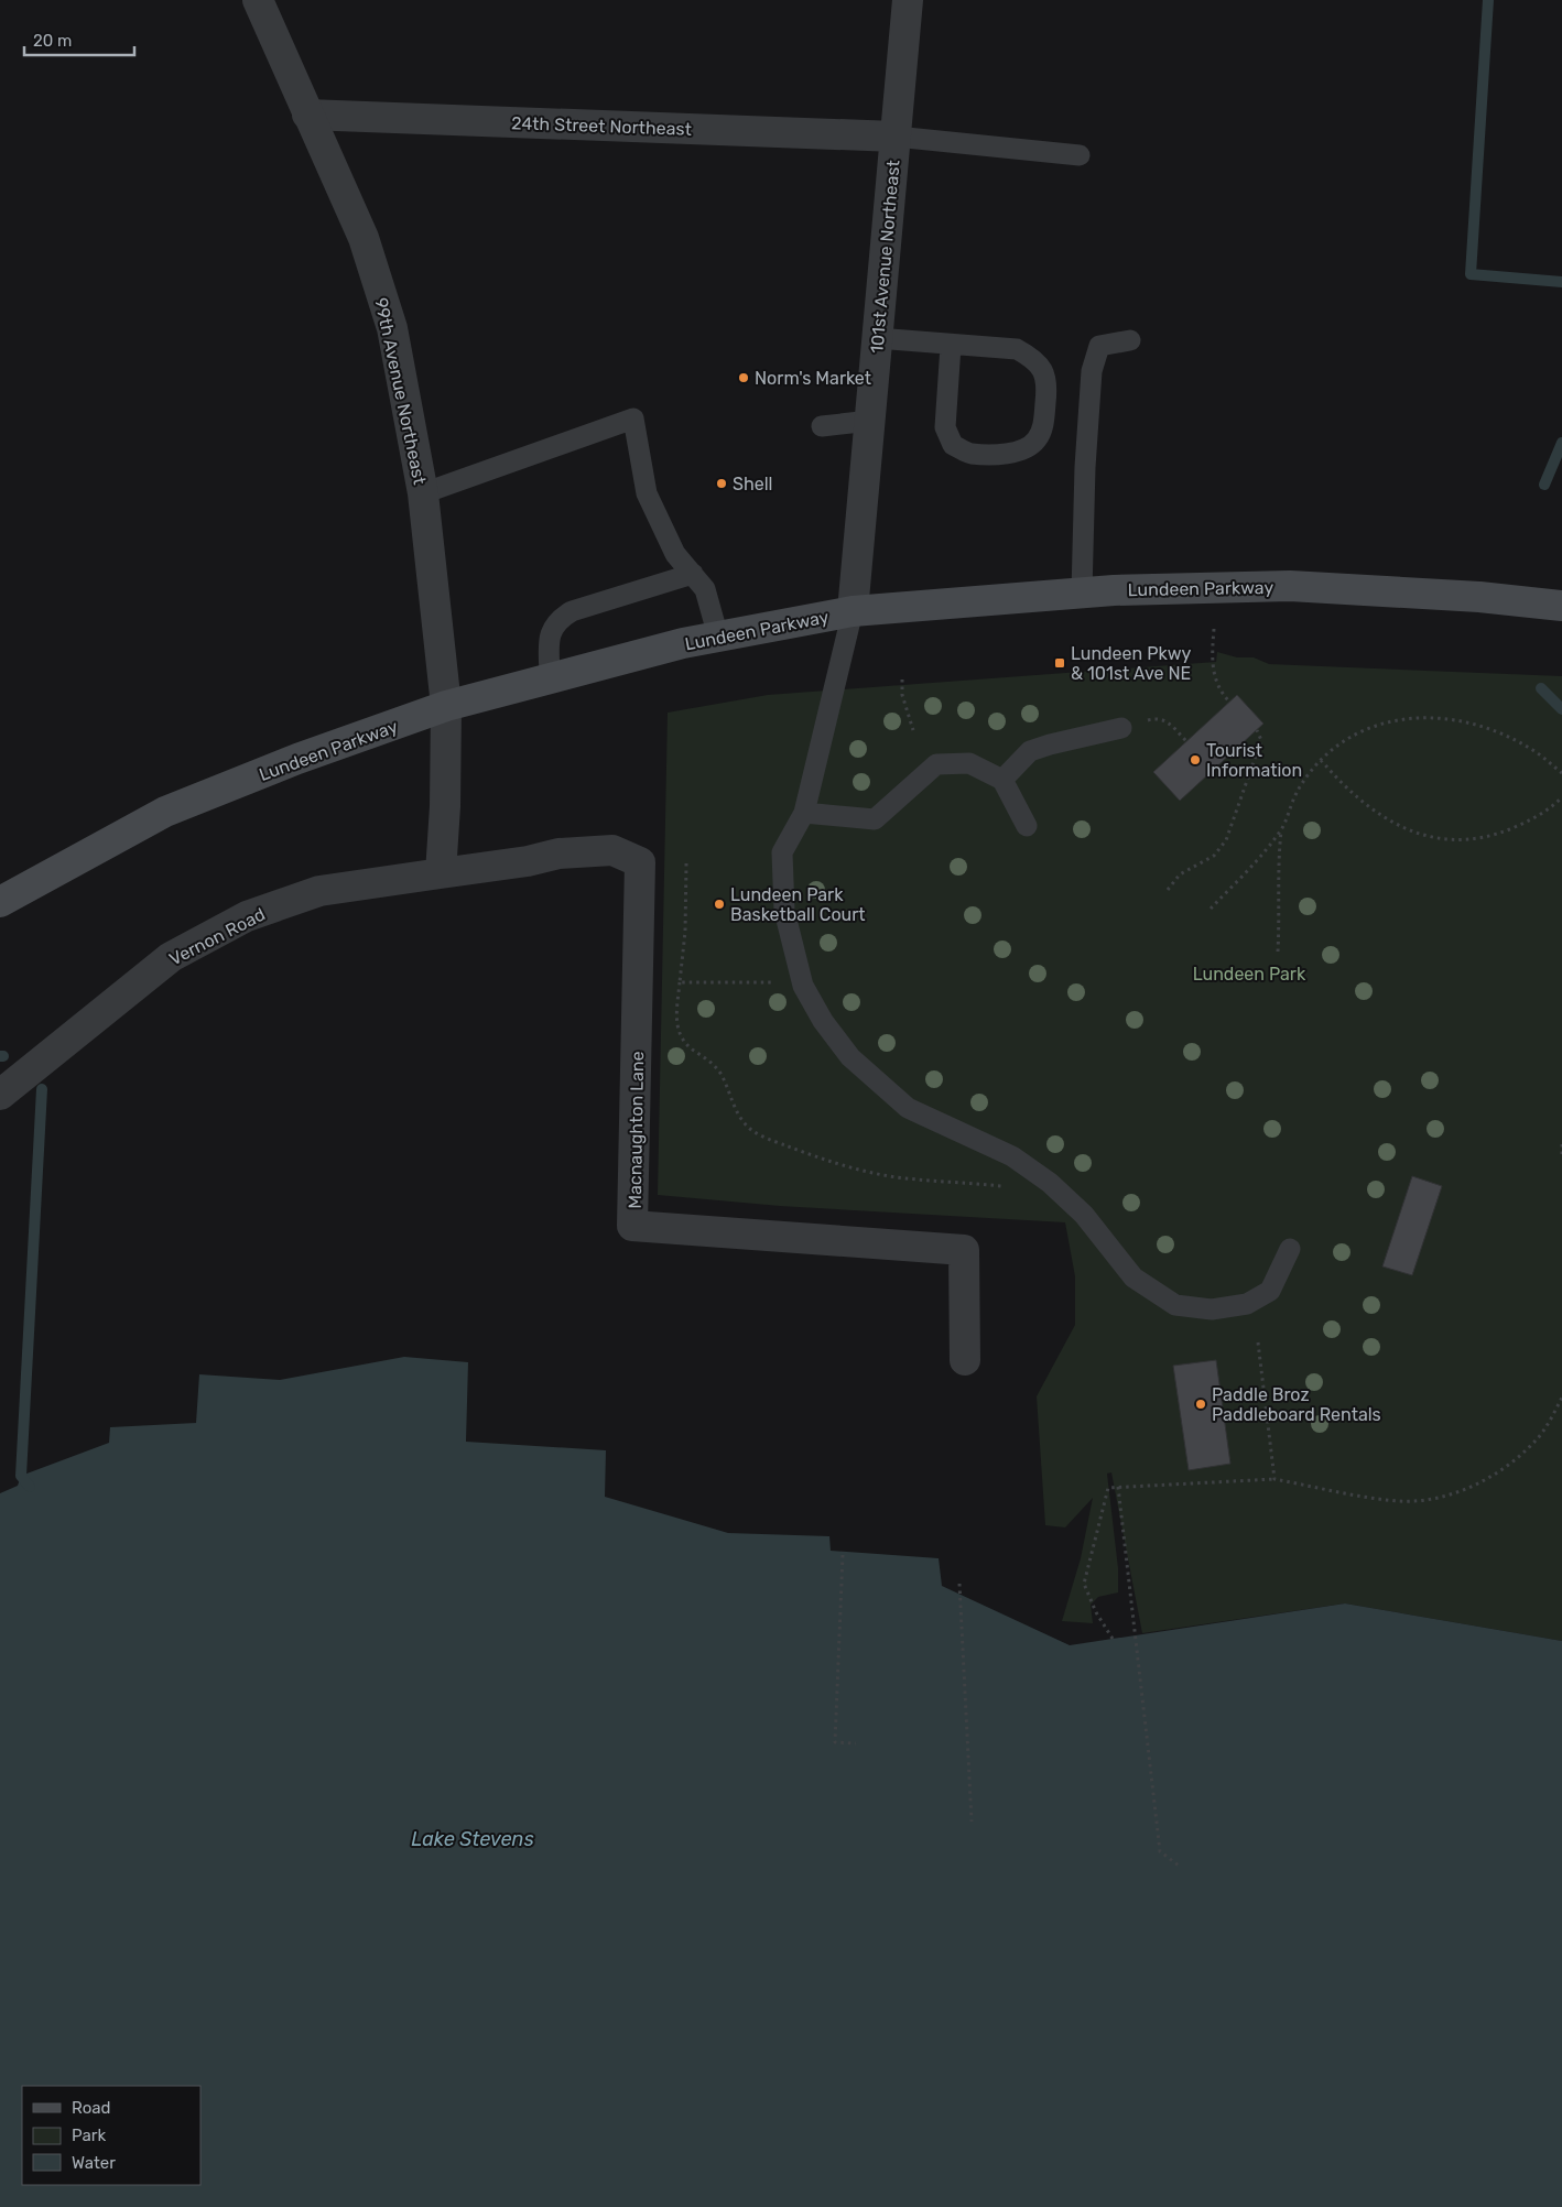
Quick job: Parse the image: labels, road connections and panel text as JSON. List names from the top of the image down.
{
  "streets": {
    "main road": ["Lundeen Parkway"],
    "street": [
      "24th Street Northeast",
      "101st Avenue Northeast",
      "99th Avenue Northeast",
      "Vernon Road",
      "Macnaughton Lane"
    ]
  },
  "crossings": [
    ["24th Street Northeast", "101st Avenue Northeast"],
    ["24th Street Northeast", "99th Avenue Northeast"],
    ["101st Avenue Northeast", "Lundeen Parkway"],
    ["99th Avenue Northeast", "Lundeen Parkway"],
    ["Vernon Road", "Macnaughton Lane"]
  ],
  "water": ["Lake Stevens"],
  "parks": ["Lundeen Park"],
  "places": {
    "other": [
      "Norm's Market",
      "Shell",
      "Tourist Information",
      "Lundeen Park Basketball Court",
      "Paddle Broz Paddleboard Rentals"
    ],
    "transit": ["Lundeen Pkwy & 101st Ave NE"]
  },
  "legend": ["Road", "Park", "Water"],
  "scale_bar": "20 m"
}
